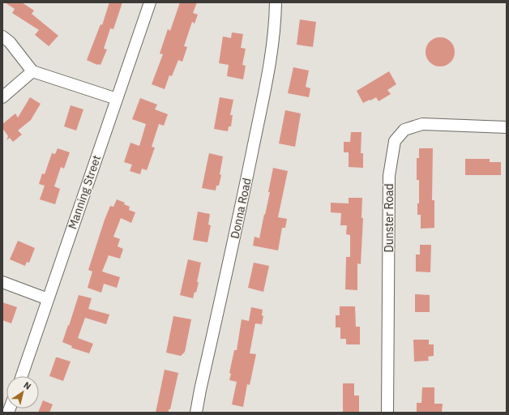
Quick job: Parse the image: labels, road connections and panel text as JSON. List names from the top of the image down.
{
  "streets": {
    "street": ["Manning Street", "Donna Road", "Dunster Road"]
  },
  "north": "top right"
}
